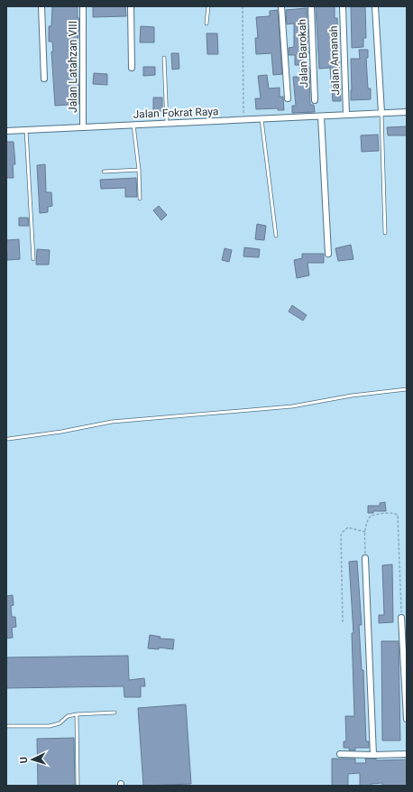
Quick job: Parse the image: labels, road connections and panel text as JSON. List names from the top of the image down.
{
  "streets": {
    "street": [
      "Jalan Barokah",
      "Jalan Amanah",
      "Jalan Latahzan VIII",
      "Jalan Fokrat Raya"
    ]
  },
  "crossings": [
    ["Jalan Amanah", "Jalan Fokrat Raya"],
    ["Jalan Latahzan VIII", "Jalan Fokrat Raya"]
  ],
  "north": "left"
}
